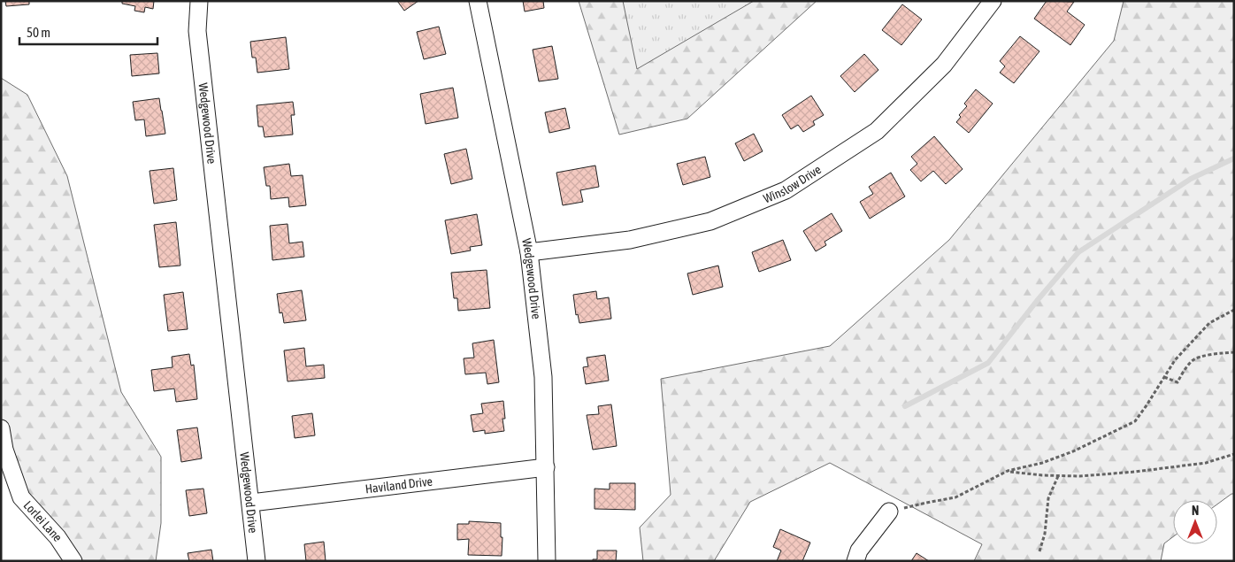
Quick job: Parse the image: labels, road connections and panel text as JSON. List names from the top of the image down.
{
  "streets": {
    "street": [
      "Wedgewood Drive",
      "Winslow Drive",
      "Haviland Drive",
      "Lorlei Lane"
    ]
  },
  "crossings": [
    ["Wedgewood Drive", "Winslow Drive"],
    ["Wedgewood Drive", "Haviland Drive"]
  ],
  "scale_bar": "50 m",
  "north": "top"
}
